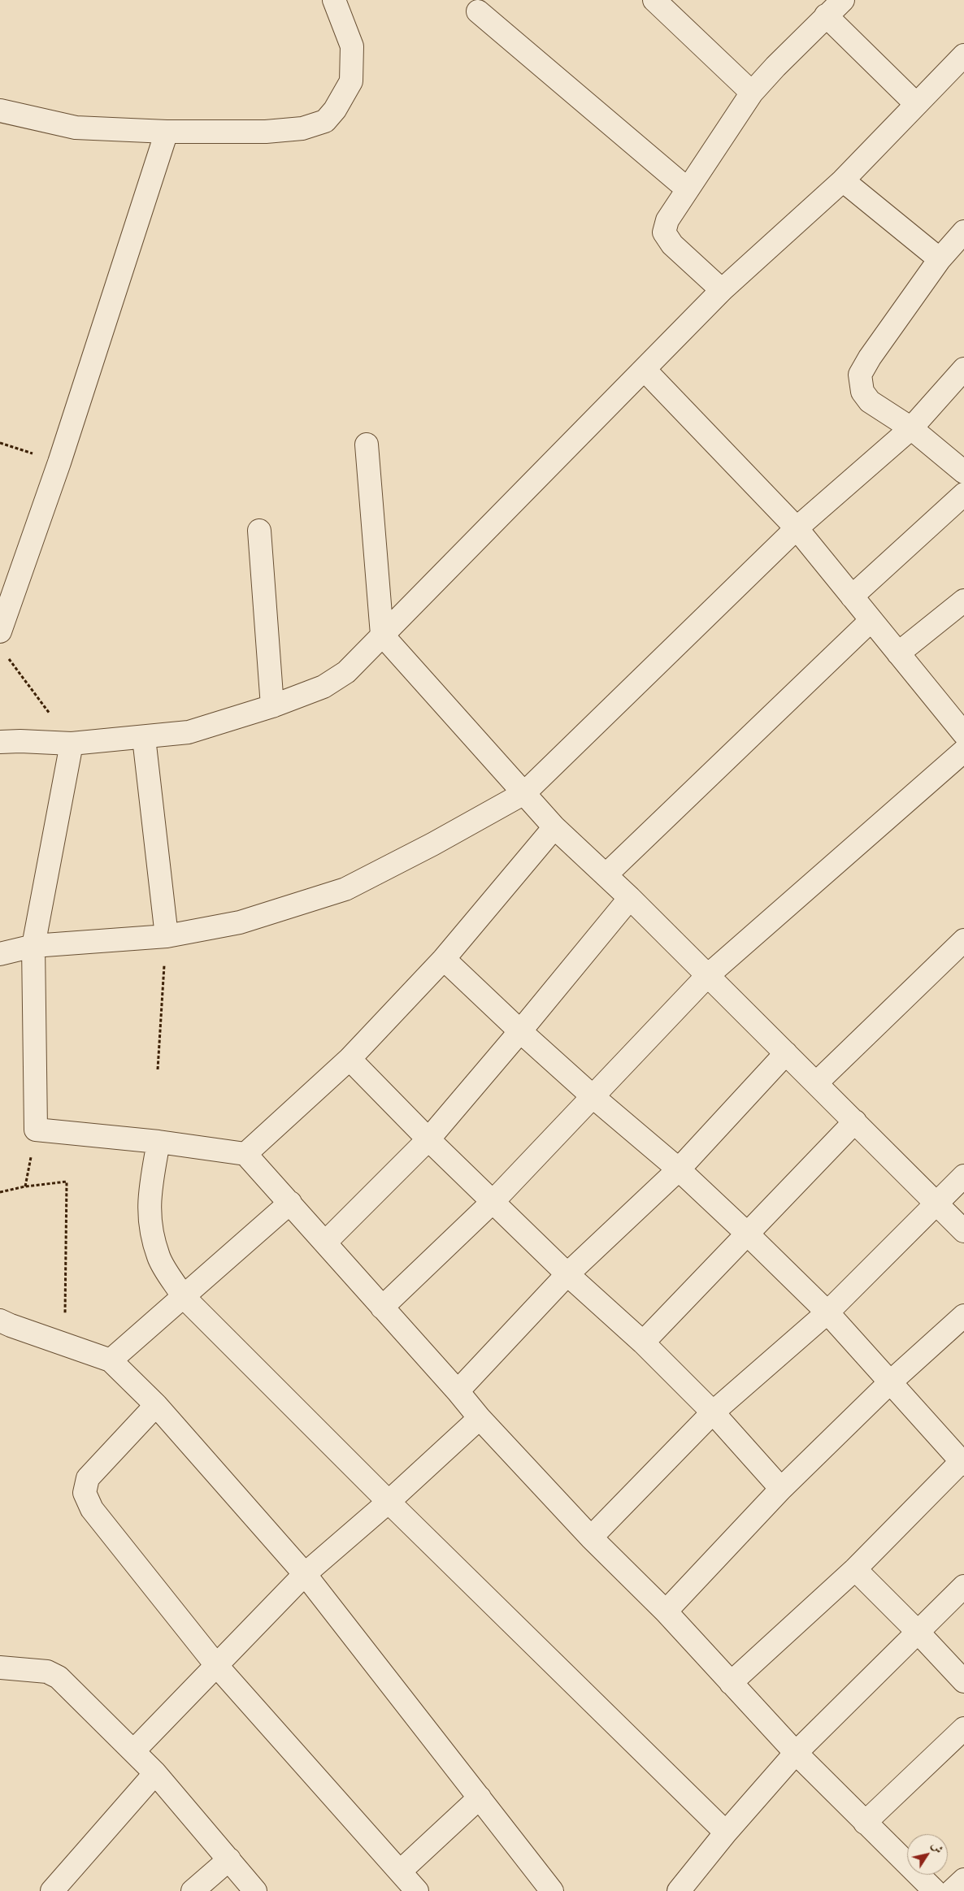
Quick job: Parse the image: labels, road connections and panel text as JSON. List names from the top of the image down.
{
  "north": "top right"
}
